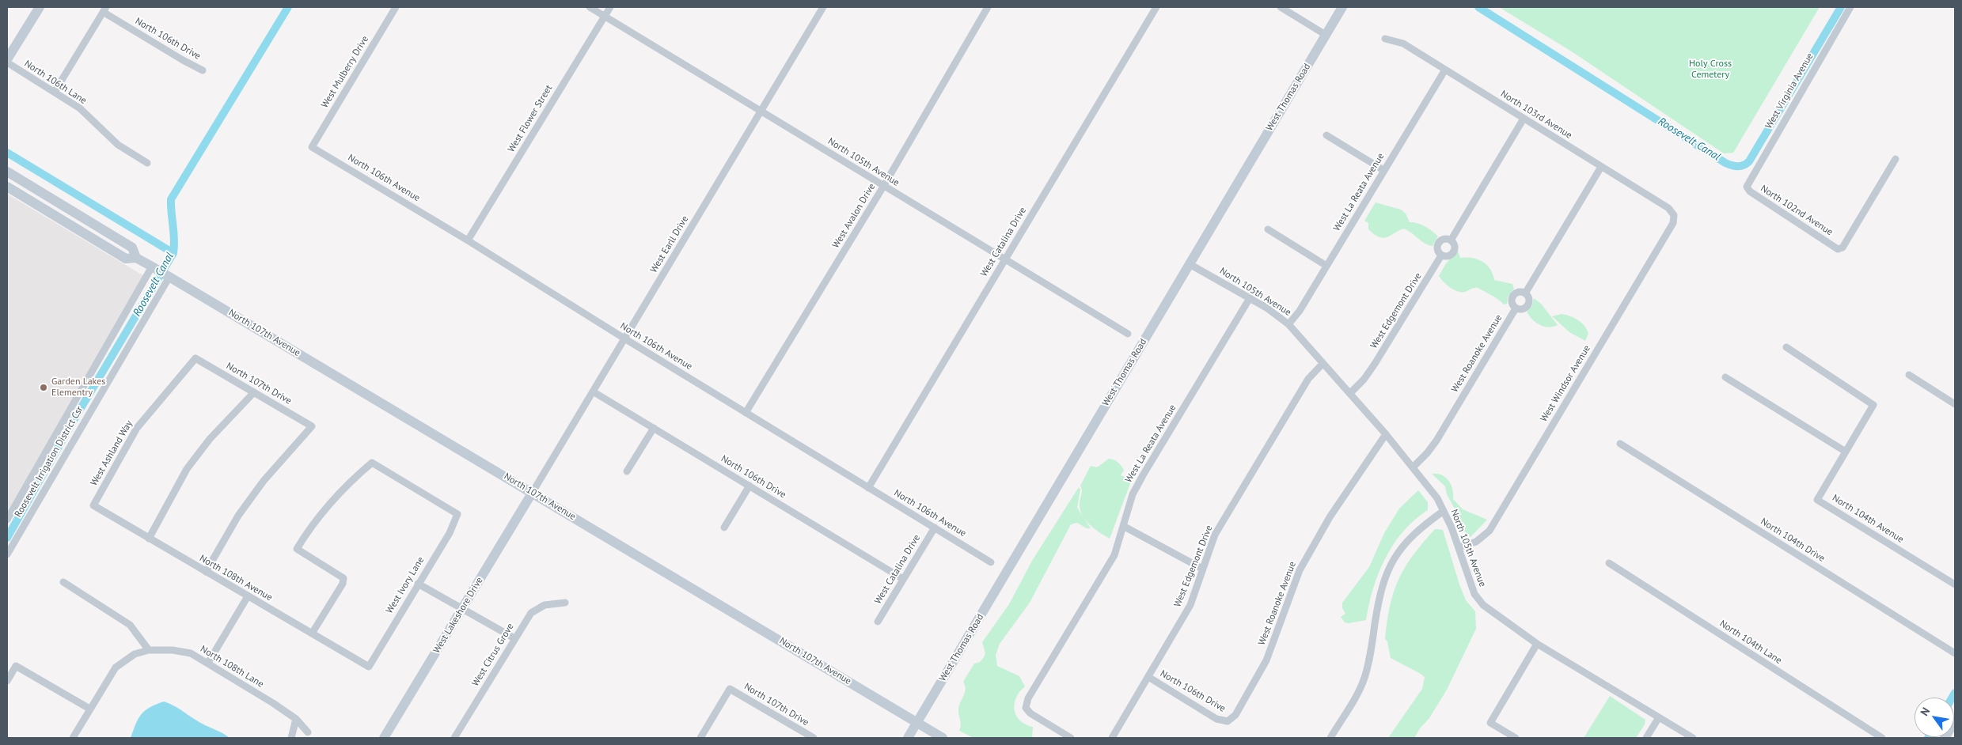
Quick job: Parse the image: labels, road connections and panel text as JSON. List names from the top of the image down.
{
  "streets": {
    "main road": ["West Thomas Road", "North 107th Avenue", "West Lakeshore Drive"],
    "street": [
      "North 106th Drive",
      "West Mulberry Drive",
      "North 106th Lane",
      "West Virginia Avenue",
      "North 103rd Avenue",
      "West Flower Street",
      "North 105th Avenue",
      "North 106th Avenue",
      "West La Reata Avenue",
      "North 102nd Avenue",
      "West Avalon Drive",
      "West Catalina Drive",
      "West Earll Drive",
      "West Edgemont Drive",
      "West Roanoke Avenue",
      "North 107th Drive",
      "West Windsor Avenue",
      "West Ashland Way",
      "Roosevelt Irrigation District Csr",
      "North 104th Avenue",
      "North 104th Drive",
      "North 108th Avenue",
      "West Ivory Lane",
      "North 104th Lane",
      "West Citrus Grove",
      "North 108th Lane"
    ]
  },
  "crossings": [
    ["North 106th Drive", "West Catalina Drive"],
    ["North 106th Drive", "West Earll Drive"],
    ["North 106th Drive", "West Edgemont Drive"],
    ["North 106th Drive", "West Roanoke Avenue"],
    ["West Mulberry Drive", "North 106th Avenue"],
    ["West Virginia Avenue", "North 102nd Avenue"],
    ["West Thomas Road", "North 105th Avenue"],
    ["West Thomas Road", "North 107th Avenue"],
    ["North 103rd Avenue", "West La Reata Avenue"],
    ["North 103rd Avenue", "West Edgemont Drive"],
    ["North 103rd Avenue", "West Windsor Avenue"],
    ["West Flower Street", "North 105th Avenue"],
    ["West Flower Street", "North 106th Avenue"],
    ["North 105th Avenue", "West La Reata Avenue"],
    ["North 105th Avenue", "West Avalon Drive"],
    ["North 105th Avenue", "West Catalina Drive"],
    ["North 105th Avenue", "West Earll Drive"],
    ["North 105th Avenue", "West Edgemont Drive"],
    ["North 105th Avenue", "West Roanoke Avenue"],
    ["North 105th Avenue", "West Windsor Avenue"],
    ["North 106th Avenue", "West Avalon Drive"],
    ["North 106th Avenue", "West Catalina Drive"],
    ["North 106th Avenue", "West Earll Drive"],
    ["West Earll Drive", "North 107th Avenue"],
    ["West Earll Drive", "West Lakeshore Drive"],
    ["North 107th Avenue", "Roosevelt Irrigation District Csr"],
    ["North 107th Avenue", "West Lakeshore Drive"],
    ["North 107th Drive", "West Ashland Way"],
    ["North 107th Drive", "North 108th Avenue"],
    ["West Ashland Way", "North 108th Avenue"],
    ["North 108th Avenue", "West Ivory Lane"]
  ],
  "water": ["Roosevelt Canal"],
  "parks": ["Holy Cross Cemetery"],
  "places": ["Garden Lakes Elementry"],
  "north": "top left"
}
